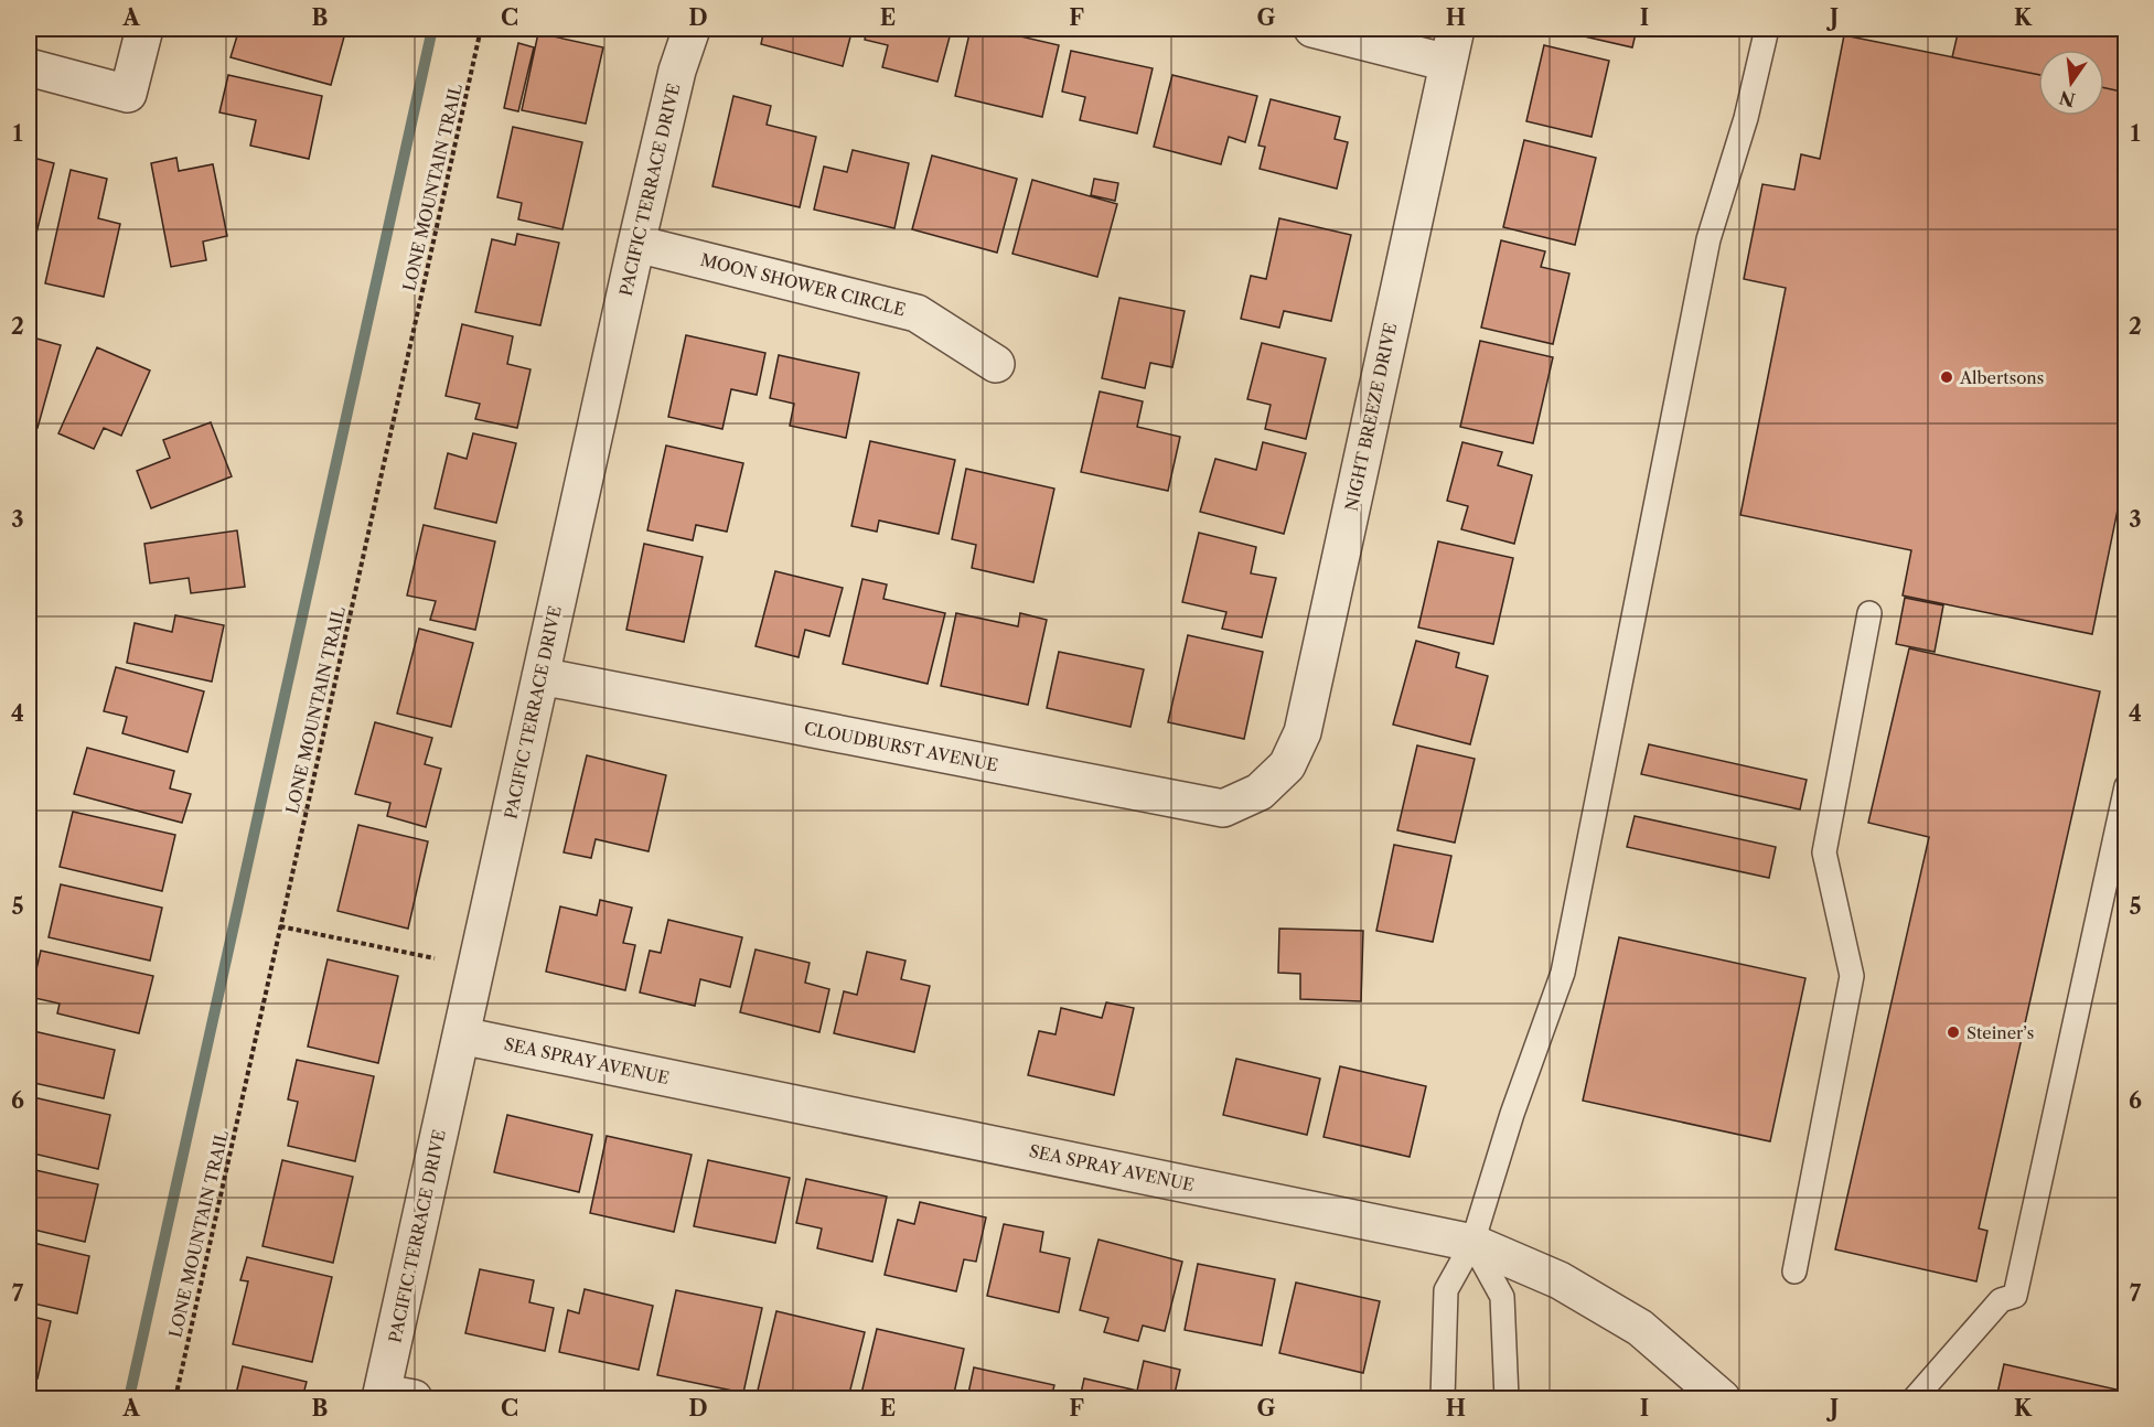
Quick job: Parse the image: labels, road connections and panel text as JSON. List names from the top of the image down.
{
  "streets": {
    "street": [
      "PACIFIC TERRACE DRIVE",
      "MOON SHOWER CIRCLE",
      "NIGHT BREEZE DRIVE",
      "CLOUDBURST AVENUE",
      "SEA SPRAY AVENUE"
    ],
    "path": ["LONE MOUNTAIN TRAIL"]
  },
  "crossings": [
    ["PACIFIC TERRACE DRIVE", "MOON SHOWER CIRCLE"],
    ["PACIFIC TERRACE DRIVE", "CLOUDBURST AVENUE"],
    ["PACIFIC TERRACE DRIVE", "SEA SPRAY AVENUE"],
    ["NIGHT BREEZE DRIVE", "CLOUDBURST AVENUE"]
  ],
  "places": ["Albertsons", "Steiner’s"],
  "north": "bottom",
  "grid": {
    "columns": [
      "A",
      "B",
      "C",
      "D",
      "E",
      "F",
      "G",
      "H",
      "I",
      "J",
      "K"
    ],
    "rows": [
      "1",
      "2",
      "3",
      "4",
      "5",
      "6",
      "7"
    ]
  }
}
